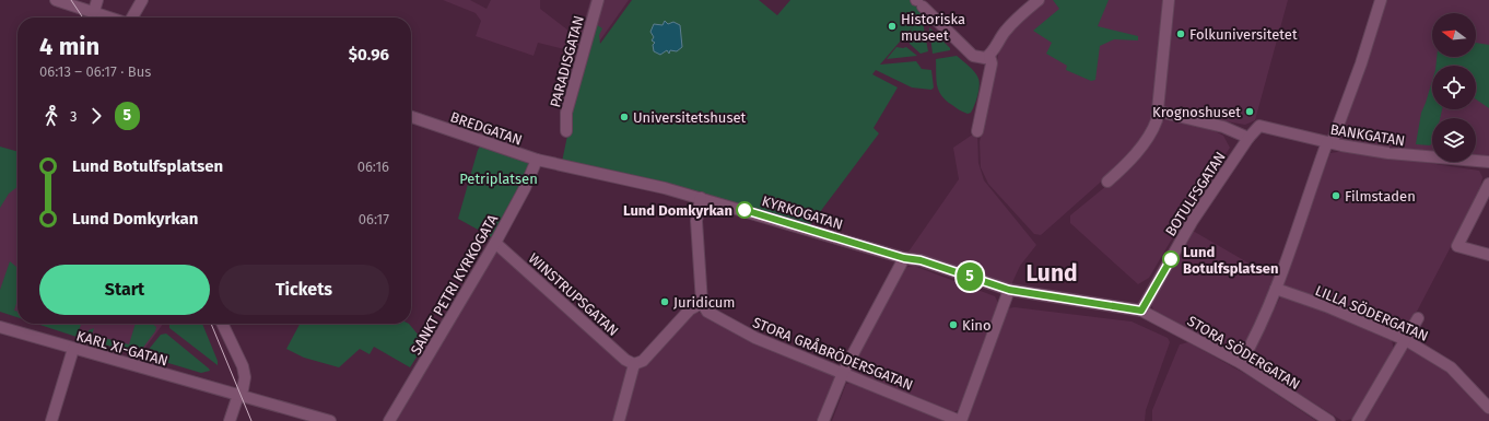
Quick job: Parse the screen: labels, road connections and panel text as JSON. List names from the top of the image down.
{
  "streets": {
    "street": [
      "PARADISGATAN",
      "BREDGATAN",
      "BANKGATAN",
      "BOTULFSGATAN",
      "KYRKOGATAN",
      "SANKT PETRI KYRKOGATA",
      "WINSTRUPSGATAN",
      "LILLA SÖDERGATAN",
      "KARL XI-GATAN",
      "STORA SÖDERGATAN",
      "STORA GRÅBRÖDERSGATAN"
    ]
  },
  "crossings": [
    ["BREDGATAN", "KYRKOGATAN"],
    ["BREDGATAN", "SANKT PETRI KYRKOGATA"],
    ["BANKGATAN", "BOTULFSGATAN"],
    ["BOTULFSGATAN", "STORA SÖDERGATAN"],
    ["KYRKOGATAN", "STORA SÖDERGATAN"],
    ["SANKT PETRI KYRKOGATA", "WINSTRUPSGATAN"]
  ],
  "districts": ["Lund"],
  "parks": ["Petriplatsen"],
  "places": [
    "Historiska museet",
    "Folkuniversitetet",
    "Krognoshuset",
    "Universitetshuset",
    "Filmstaden",
    "Lund Domkyrkan",
    "Lund Botulfsplatsen",
    "Juridicum",
    "Kino"
  ],
  "lines": ["bus line 5"],
  "north": "left",
  "page": {
    "on_map": "5",
    "heading": ["4 min", "06:13 – 06:17 · Bus", "$0.96"],
    "legs": ["3", "5"],
    "list": [
      {
        "name": "Lund Botulfsplatsen",
        "value": "06:16"
      },
      {
        "name": "Lund Domkyrkan",
        "value": "06:17"
      }
    ],
    "buttons": ["Start", "Tickets"]
  }
}
